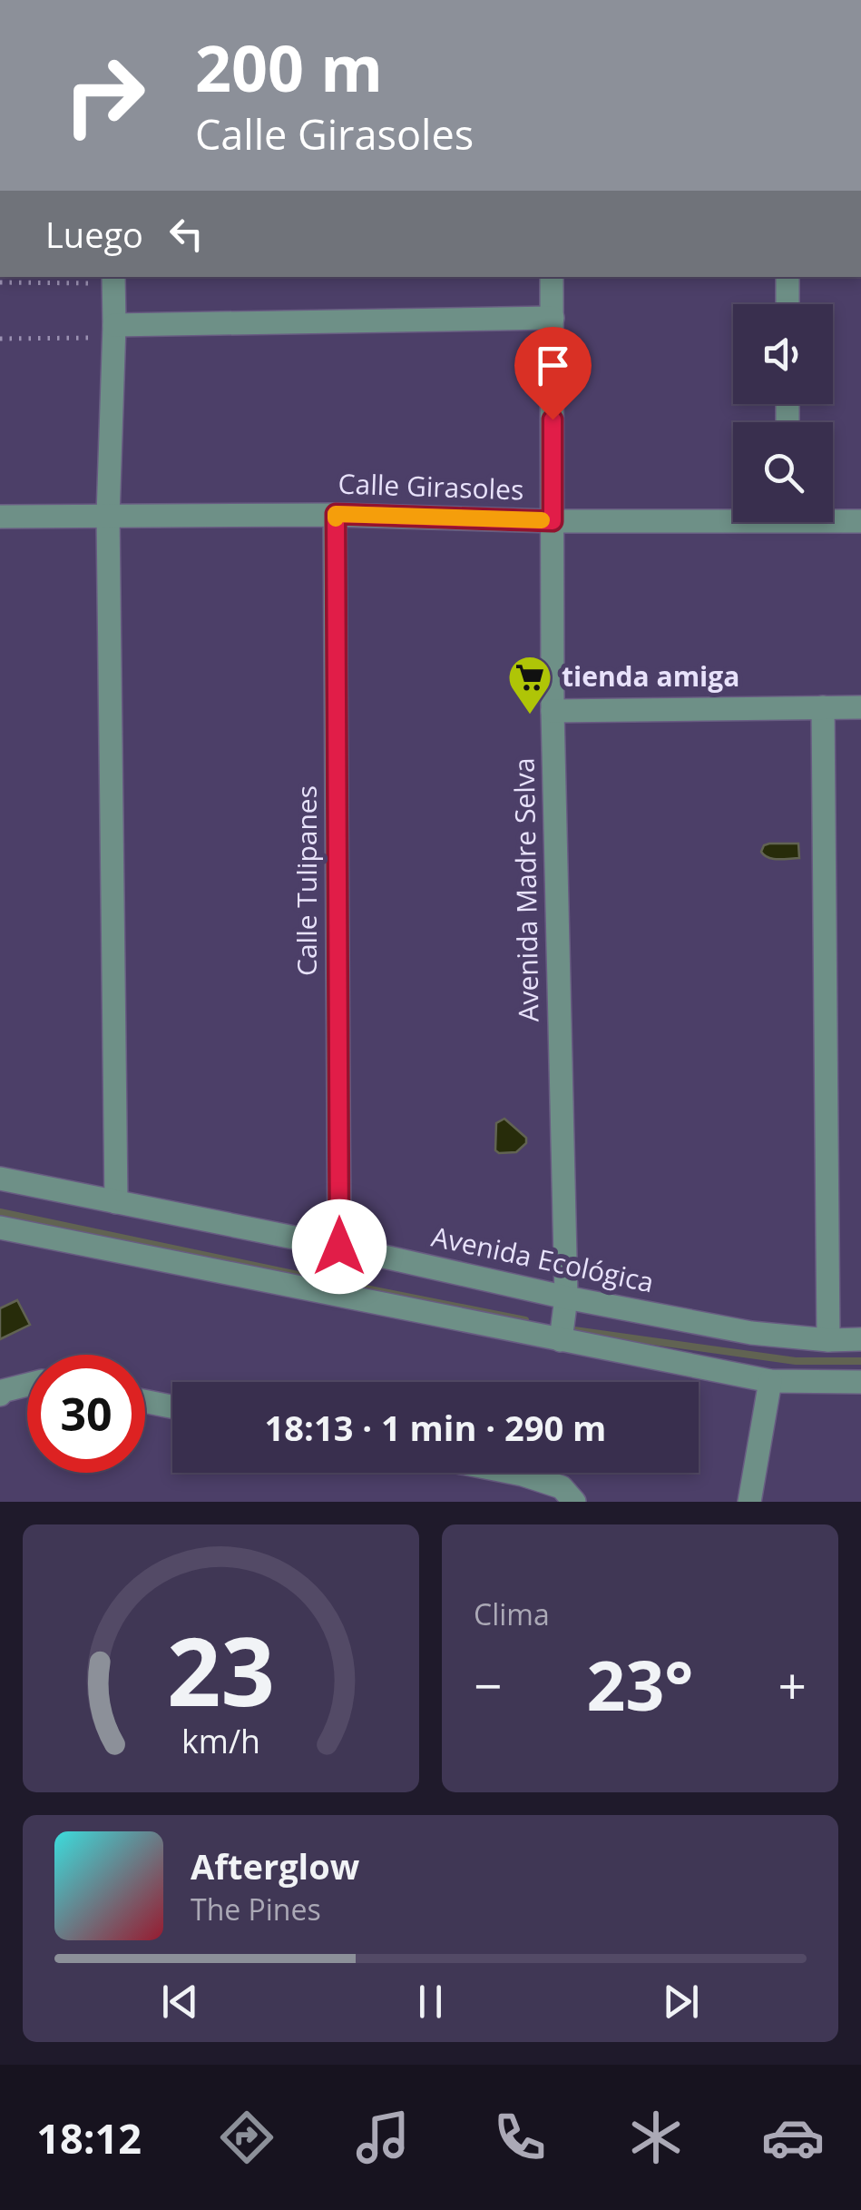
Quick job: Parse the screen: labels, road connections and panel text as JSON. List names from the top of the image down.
{
  "streets": {
    "street": [
      "Calle Girasoles",
      "Calle Tulipanes",
      "Avenida Madre Selva",
      "Avenida Ecológica"
    ]
  },
  "crossings": [
    ["Calle Girasoles", "Calle Tulipanes"],
    ["Calle Girasoles", "Avenida Madre Selva"],
    ["Calle Tulipanes", "Avenida Ecológica"],
    ["Avenida Madre Selva", "Avenida Ecológica"]
  ],
  "places": {
    "supermarket": ["tienda amiga"]
  },
  "page": {
    "turn": ["200 m", "Calle Girasoles"],
    "then": "Luego",
    "limit": "30",
    "trip": "18:13 · 1 min · 290 m",
    "tile": "Clima",
    "heat": ["−", "23°", "+"],
    "song": ["Afterglow", "The Pines"],
    "tabs": "18:12",
    "gauge": ["23", "km/h"]
  }
}
